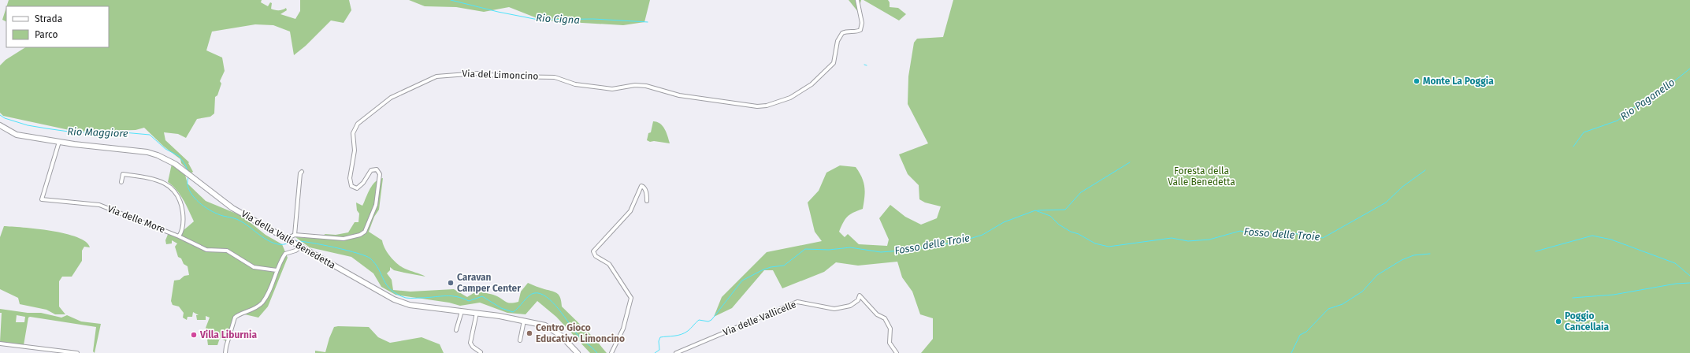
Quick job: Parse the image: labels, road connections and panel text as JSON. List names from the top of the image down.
{
  "streets": {
    "main road": ["Via della Valle Benedetta"],
    "street": ["Via del Limoncino", "Via delle More", "Via delle Vallicelle"]
  },
  "crossings": [
    ["Via del Limoncino", "Via della Valle Benedetta"],
    ["Via delle More", "Via della Valle Benedetta"]
  ],
  "water": [
    "Rio Cigna",
    "Rio Paganello",
    "Rio Maggiore",
    "Fosso delle Troie"
  ],
  "parks": ["Foresta della Valle Benedetta"],
  "places": [
    "Monte La Poggia",
    "Caravan Camper Center",
    "Poggio Cancellaia",
    "Centro Gioco Educativo Limoncino",
    "Villa Liburnia"
  ],
  "legend": ["Strada", "Parco"]
}
